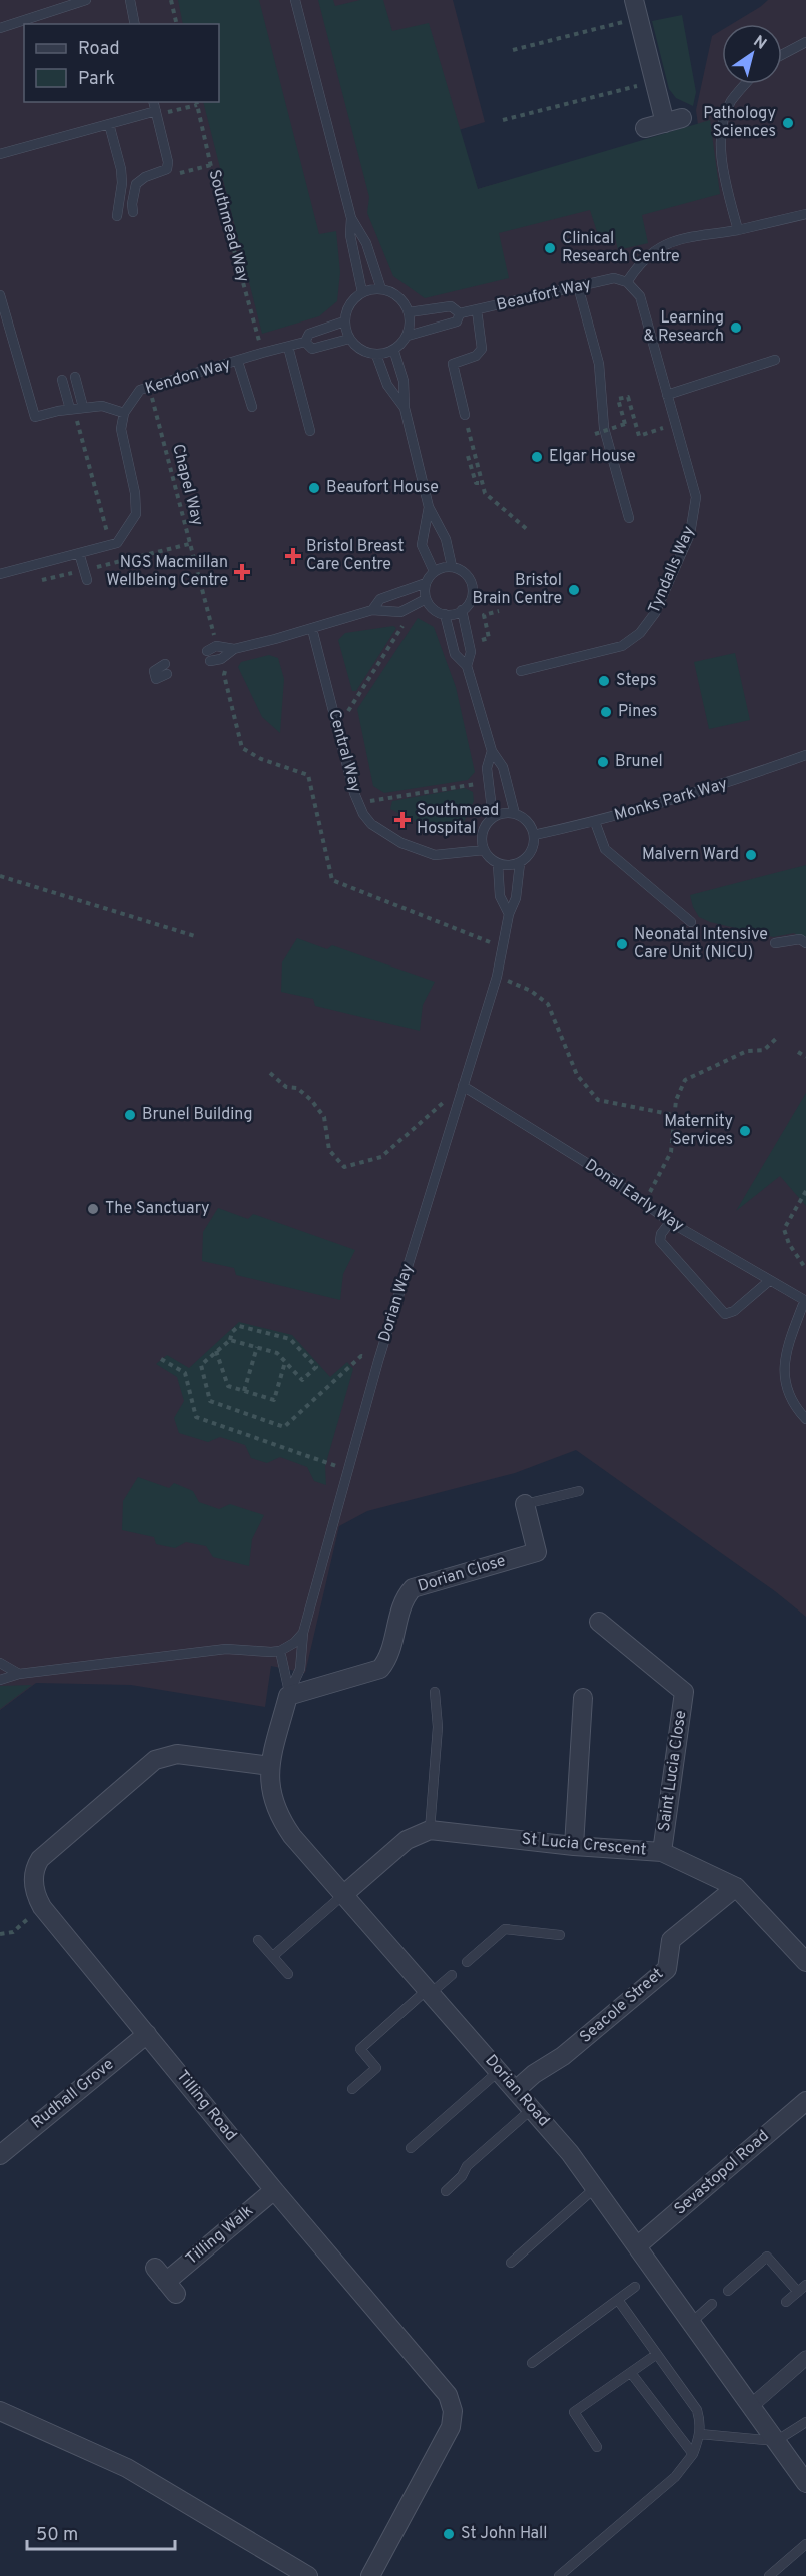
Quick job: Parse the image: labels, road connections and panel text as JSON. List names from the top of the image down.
{
  "streets": {
    "street": [
      "Dorian Close",
      "Saint Lucia Close",
      "St Lucia Crescent",
      "Seacole Street",
      "Dorian Road",
      "Rudhall Grove",
      "Tilling Road",
      "Sevastopol Road",
      "Tilling Walk"
    ],
    "lane": [
      "Beaufort Way",
      "Kendon Way",
      "Tyndalls Way",
      "Central Way",
      "Monks Park Way",
      "Donal Early Way",
      "Dorian Way"
    ],
    "path": ["Southmead Way", "Chapel Way"]
  },
  "crossings": [
    ["Southmead Way", "Kendon Way"],
    ["Beaufort Way", "Tyndalls Way"],
    ["Kendon Way", "Chapel Way"],
    ["Central Way", "Monks Park Way"],
    ["Central Way", "Dorian Way"],
    ["Monks Park Way", "Dorian Way"],
    ["Donal Early Way", "Dorian Way"],
    ["Dorian Way", "Dorian Close"],
    ["Dorian Way", "Dorian Road"],
    ["Dorian Close", "Dorian Road"],
    ["Saint Lucia Close", "St Lucia Crescent"],
    ["St Lucia Crescent", "Seacole Street"],
    ["Seacole Street", "Dorian Road"],
    ["Dorian Road", "Tilling Road"],
    ["Dorian Road", "Sevastopol Road"],
    ["Rudhall Grove", "Tilling Road"],
    ["Tilling Road", "Tilling Walk"]
  ],
  "places": {
    "other": [
      "Pathology Sciences",
      "Clinical Research Centre",
      "Learning & Research",
      "Elgar House",
      "Beaufort House",
      "Bristol Brain Centre",
      "Steps",
      "Pines",
      "Brunel",
      "Malvern Ward",
      "Neonatal Intensive Care Unit (NICU)",
      "Brunel Building",
      "Maternity Services",
      "The Sanctuary",
      "St John Hall"
    ],
    "health": ["Bristol Breast Care Centre", "NGS Macmillan Wellbeing Centre", "Southmead Hospital"]
  },
  "legend": ["Road", "Park"],
  "scale_bar": "50 m",
  "north": "top right"
}
